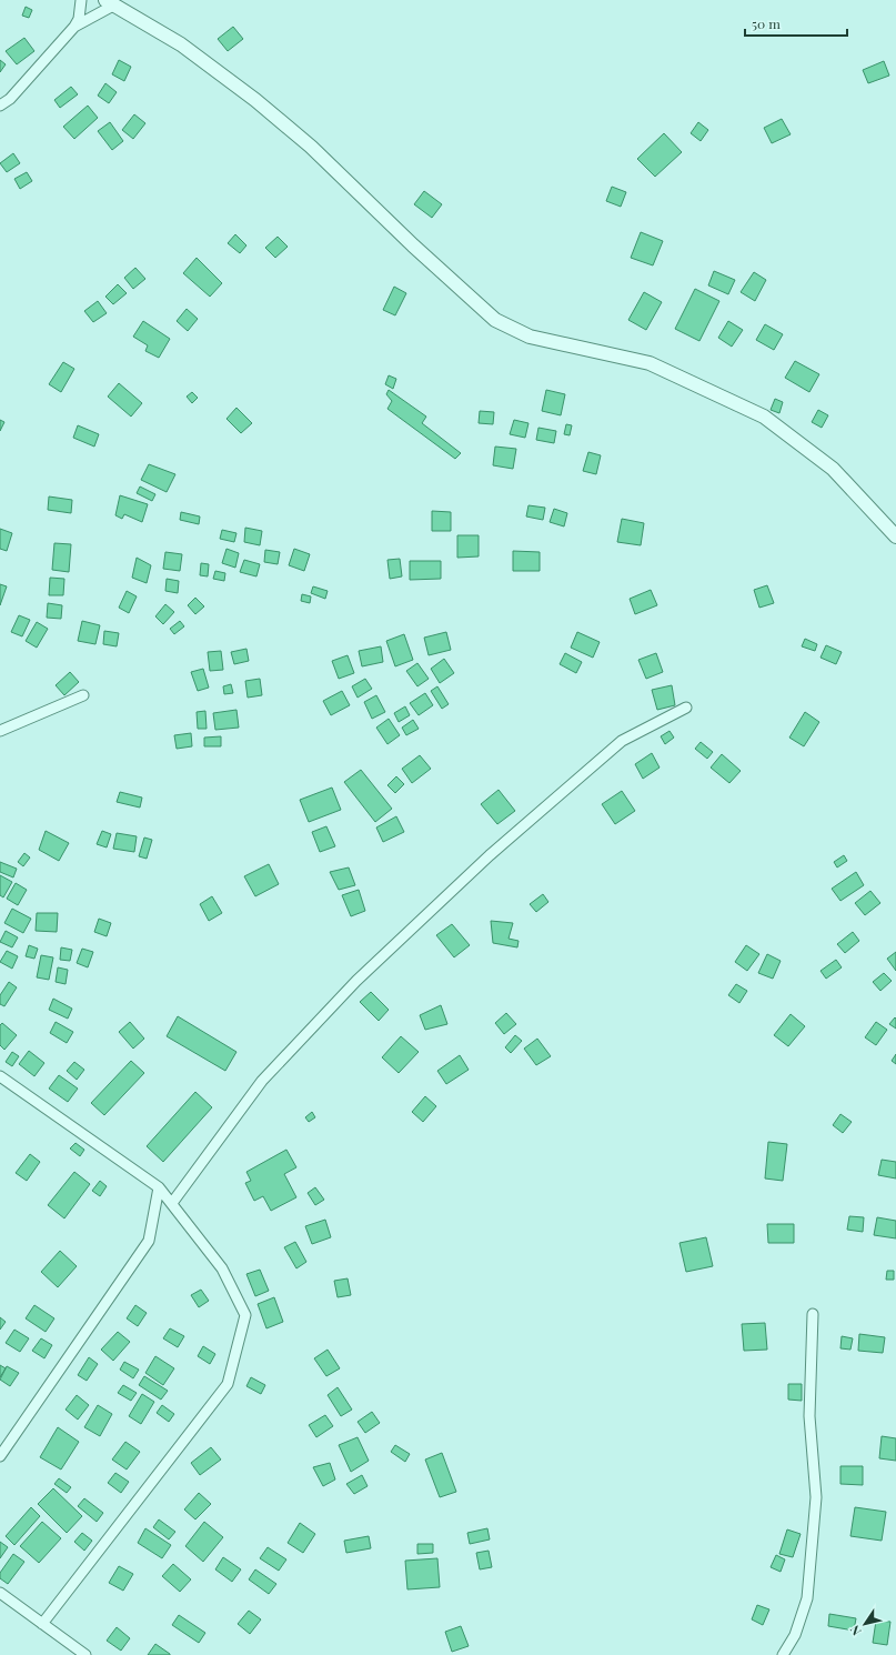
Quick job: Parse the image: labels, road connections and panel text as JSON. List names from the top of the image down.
{
  "scale_bar": "50 m",
  "north": "bottom left"
}
